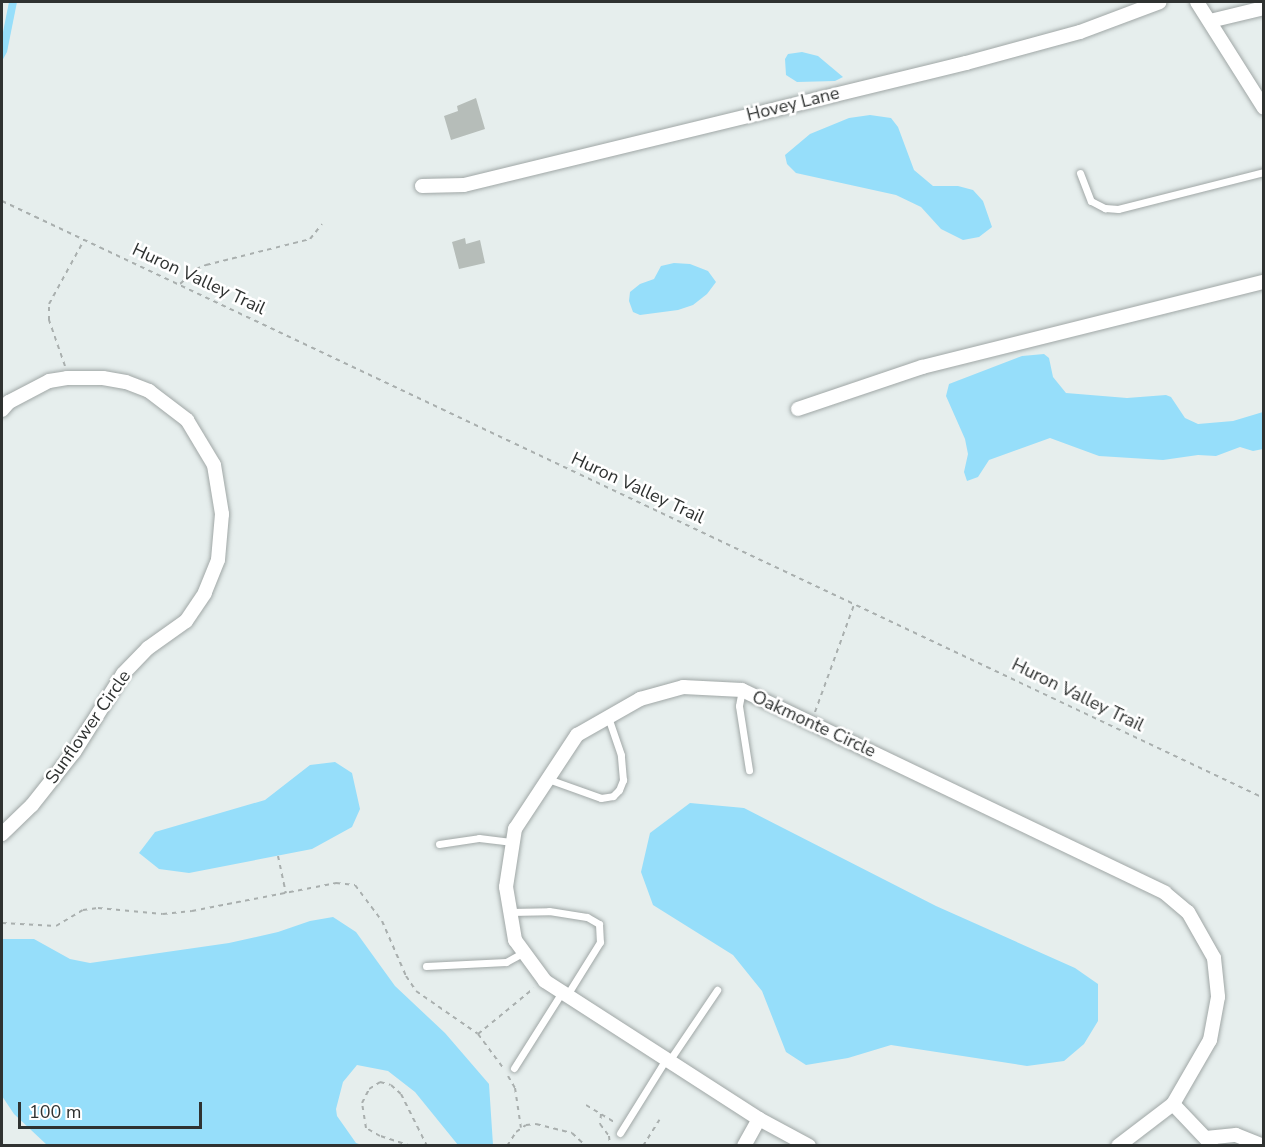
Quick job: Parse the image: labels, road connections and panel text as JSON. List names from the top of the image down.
{
  "streets": {
    "street": ["Hovey Lane", "Oakmonte Circle", "Sunflower Circle"],
    "path": ["Huron Valley Trail"]
  },
  "scale_bar": "100 m"
}
